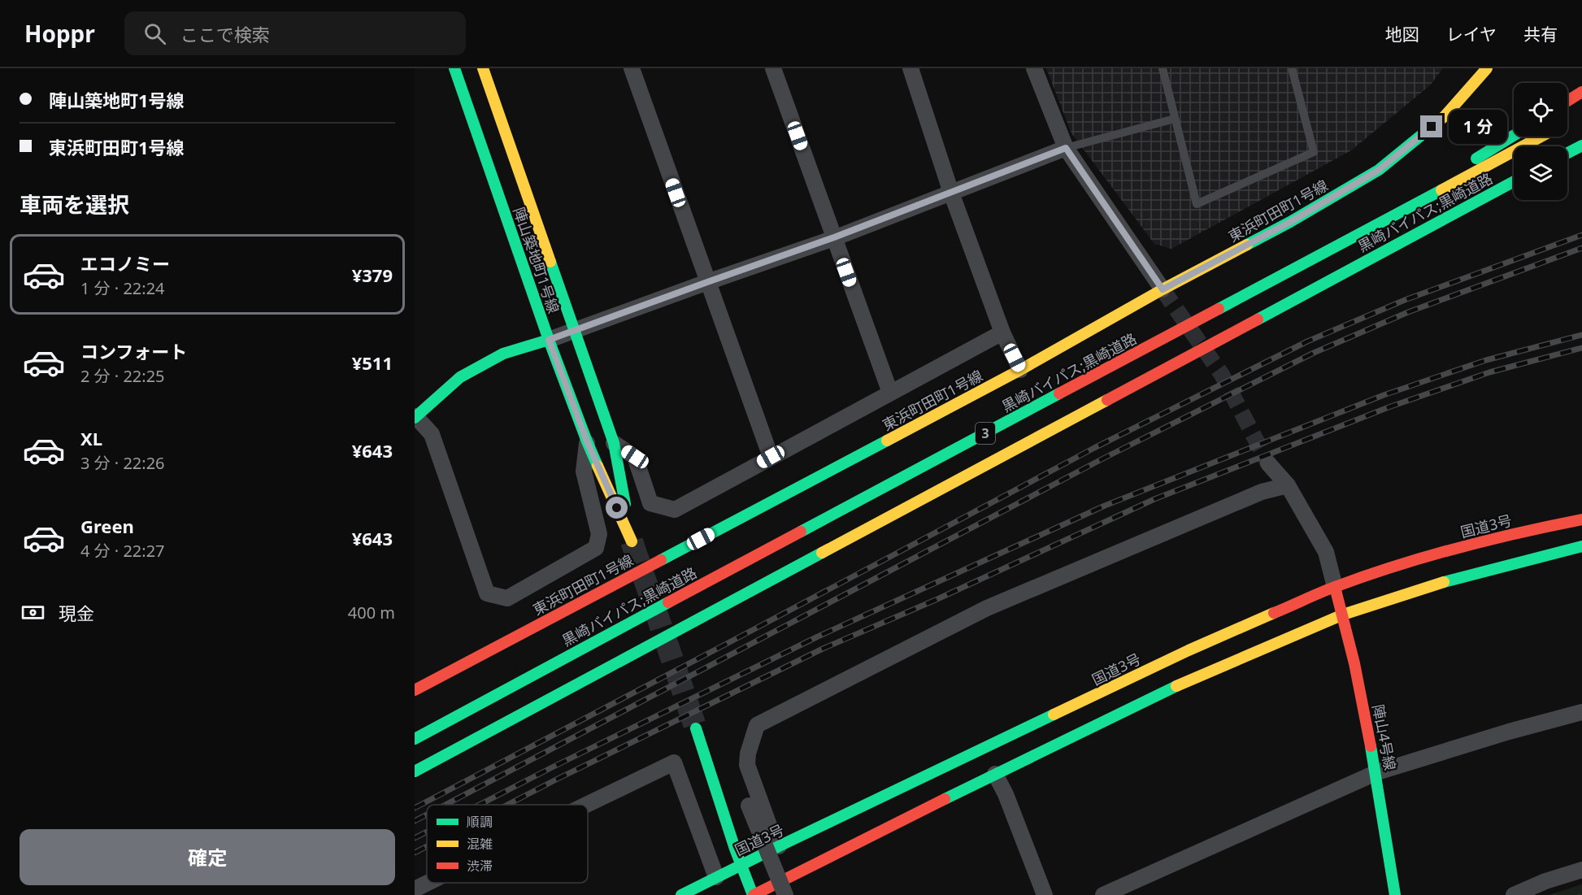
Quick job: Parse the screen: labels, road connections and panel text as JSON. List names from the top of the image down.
{
  "streets": {
    "main road": [
      "東浜町田町1号線",
      "黒崎バイパス;黒崎道路",
      "陣山築地町1号線",
      "3",
      "国道3号",
      "陣山4号線"
    ]
  },
  "crossings": [
    ["国道3号", "陣山4号線"]
  ],
  "legend": ["順調", "混雑", "渋滞"],
  "page": {
    "header": "Hoppr",
    "search": "ここで検索",
    "nav": ["地図", "レイヤ", "共有"],
    "banner": ["陣山築地町1号線", "東浜町田町1号線"],
    "bubble": "1 分",
    "heading": "車両を選択",
    "list": [
      {
        "name": "エコノミー",
        "note": "1 分 · 22:24",
        "value": "¥379"
      },
      {
        "name": "コンフォート",
        "note": "2 分 · 22:25",
        "value": "¥511"
      },
      {
        "name": "XL",
        "note": "3 分 · 22:26",
        "value": "¥643"
      },
      {
        "name": "Green",
        "note": "4 分 · 22:27",
        "value": "¥643"
      }
    ],
    "pay": ["現金", "400 m"],
    "buttons": "確定"
  }
}
